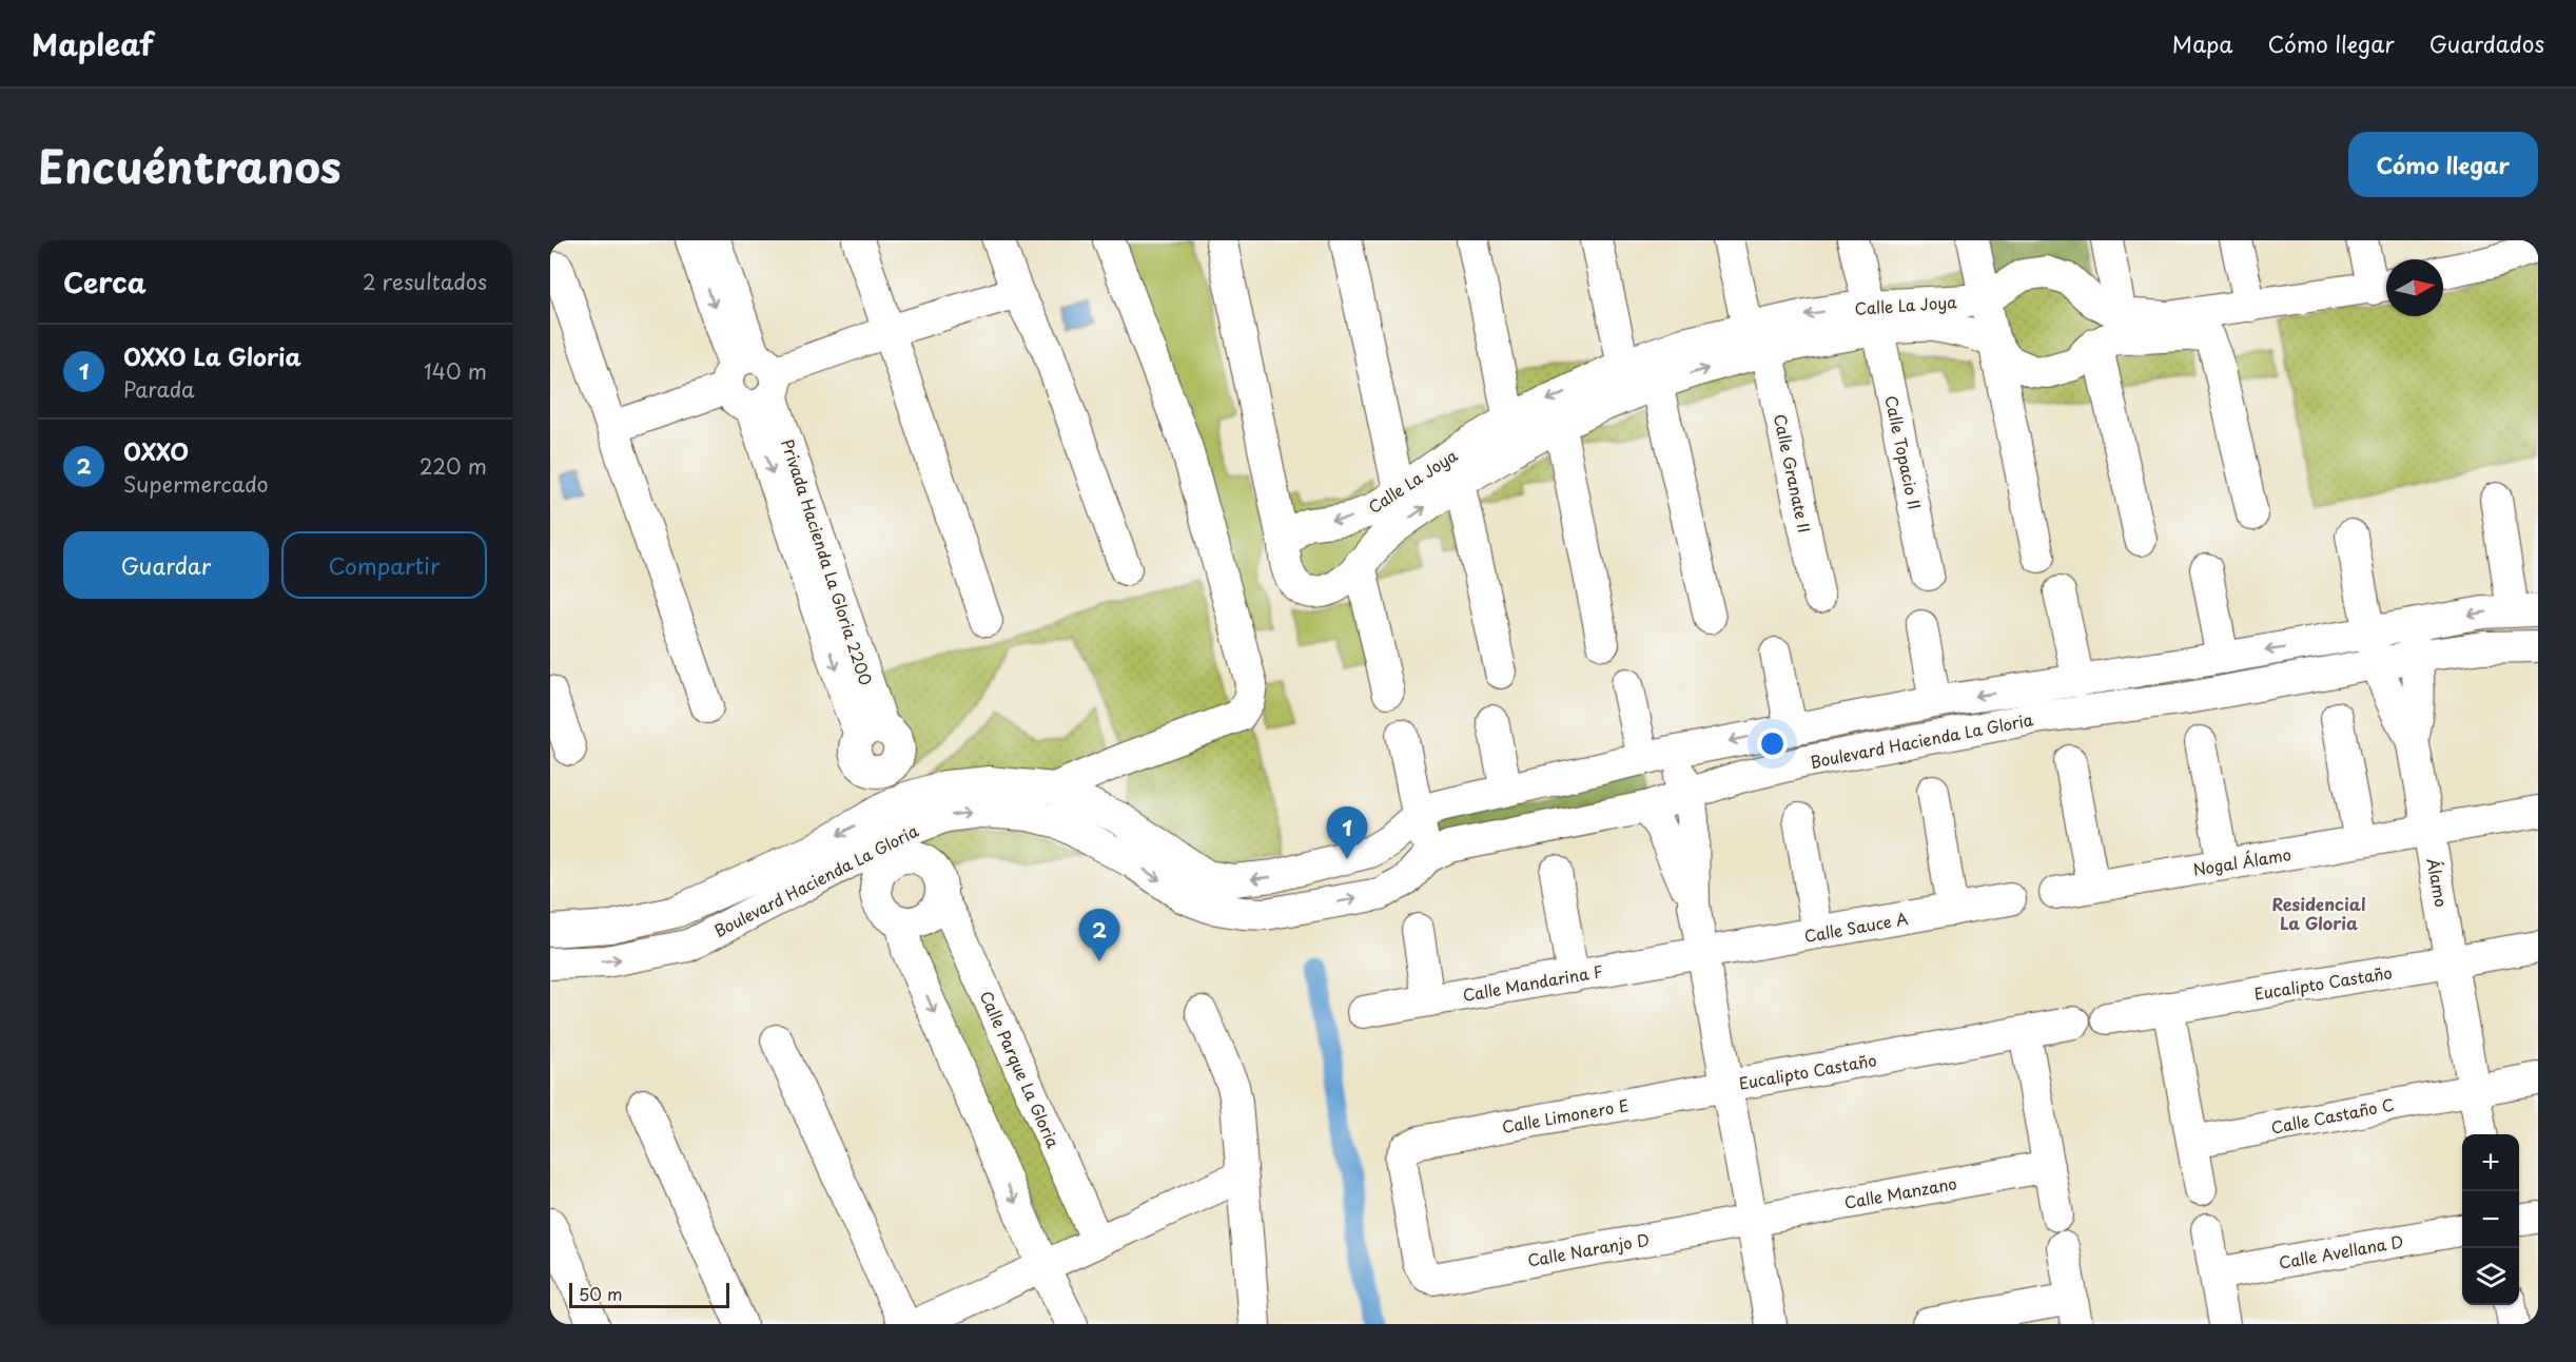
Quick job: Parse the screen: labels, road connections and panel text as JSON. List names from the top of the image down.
{
  "streets": {
    "street": [
      "Calle La Joya",
      "Calle Topacio II",
      "Calle Granate II",
      "Privada Hacienda La Gloria 2200",
      "Boulevard Hacienda La Gloria",
      "Nogal Álamo",
      "Álamo",
      "Calle Sauce A",
      "Calle Mandarina F",
      "Eucalipto Castaño",
      "Calle Parque La Gloria",
      "Calle Limonero E",
      "Calle Castaño C",
      "Calle Manzano",
      "Calle Naranjo D",
      "Calle Avellana D"
    ]
  },
  "crossings": [
    ["Calle La Joya", "Calle Topacio II"],
    ["Calle La Joya", "Calle Granate II"],
    ["Privada Hacienda La Gloria 2200", "Boulevard Hacienda La Gloria"],
    ["Boulevard Hacienda La Gloria", "Álamo"],
    ["Boulevard Hacienda La Gloria", "Calle Parque La Gloria"],
    ["Nogal Álamo", "Álamo"],
    ["Álamo", "Eucalipto Castaño"],
    ["Álamo", "Calle Castaño C"],
    ["Calle Sauce A", "Calle Mandarina F"],
    ["Eucalipto Castaño", "Calle Limonero E"],
    ["Calle Limonero E", "Calle Naranjo D"],
    ["Calle Manzano", "Calle Naranjo D"]
  ],
  "districts": ["Residencial La Gloria"],
  "scale_bar": "50 m",
  "north": "right",
  "page": {
    "header": "Mapleaf",
    "nav": ["Mapa", "Cómo llegar", "Guardados"],
    "title": "Encuéntranos",
    "buttons": [
      "Cómo llegar",
      ["Guardar", "Compartir"]
    ],
    "heading": ["Cerca", "2 resultados"],
    "list": [
      {
        "mark": "1",
        "name": "OXXO La Gloria",
        "note": "Parada",
        "value": "140 m"
      },
      {
        "mark": "2",
        "name": "OXXO",
        "note": "Supermercado",
        "value": "220 m"
      }
    ],
    "pins": ["1", "2"],
    "map_buttons": ["+", "−"],
    "scale": "50 m"
  }
}
